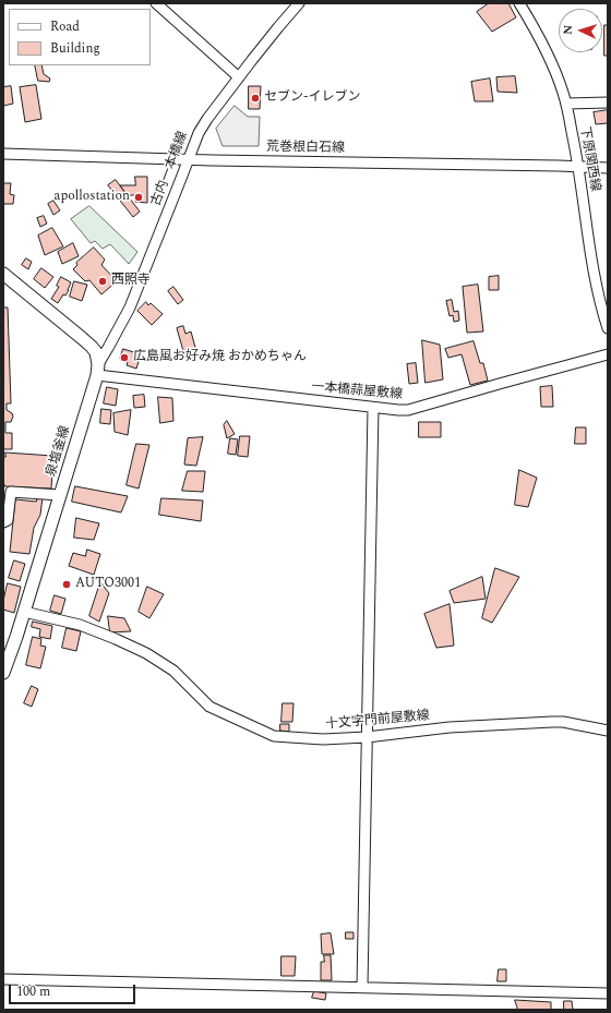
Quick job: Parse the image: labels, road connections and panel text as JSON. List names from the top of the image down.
{
  "streets": {
    "main road": ["泉塩釜線"],
    "street": [
      "荒巻根白石線",
      "下原関西線",
      "古内一本橋線",
      "一本橋蒜屋敷線",
      "十文字門前屋敷線"
    ]
  },
  "crossings": [
    ["荒巻根白石線", "下原関西線"],
    ["荒巻根白石線", "古内一本橋線"],
    ["古内一本橋線", "一本橋蒜屋敷線"],
    ["古内一本橋線", "泉塩釜線"],
    ["一本橋蒜屋敷線", "泉塩釜線"],
    ["泉塩釜線", "十文字門前屋敷線"]
  ],
  "places": [
    "セブン-イレブン",
    "apollostation",
    "西照寺",
    "広島風お好み焼 おかめちゃん",
    "AUTO3001"
  ],
  "legend": ["Road", "Building"],
  "scale_bar": "100 m",
  "north": "left"
}
